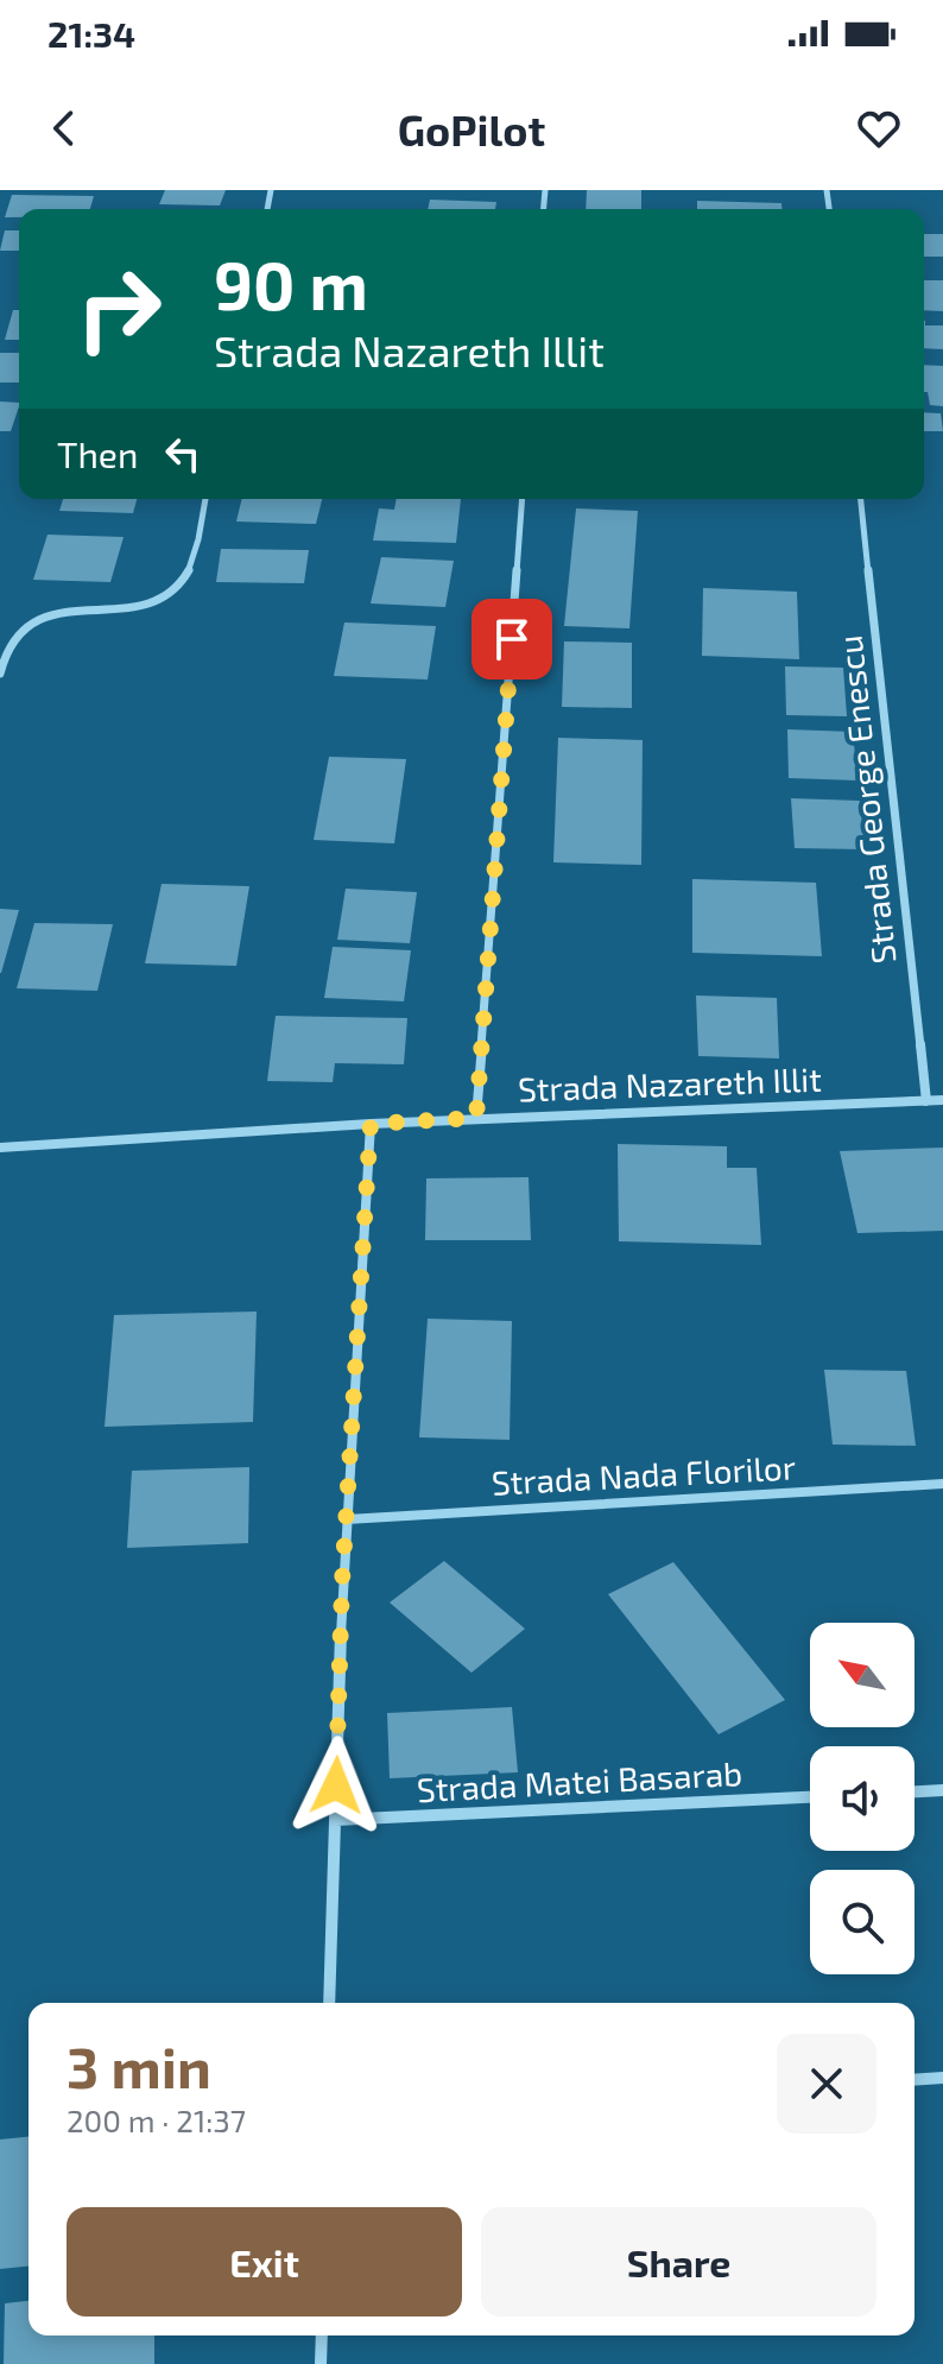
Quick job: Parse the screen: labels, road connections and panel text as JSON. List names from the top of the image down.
{
  "streets": {
    "street": [
      "Strada George Enescu",
      "Strada Nazareth Illit",
      "Strada Nada Florilor",
      "Strada Matei Basarab"
    ]
  },
  "crossings": [
    ["Strada George Enescu", "Strada Nazareth Illit"]
  ],
  "north": "top left",
  "page": {
    "status": "21:34",
    "header": "GoPilot",
    "turn": ["90 m", "Strada Nazareth Illit"],
    "then": "Then",
    "heading": ["3 min", "200 m · 21:37"],
    "buttons": ["Exit", "Share"]
  }
}
